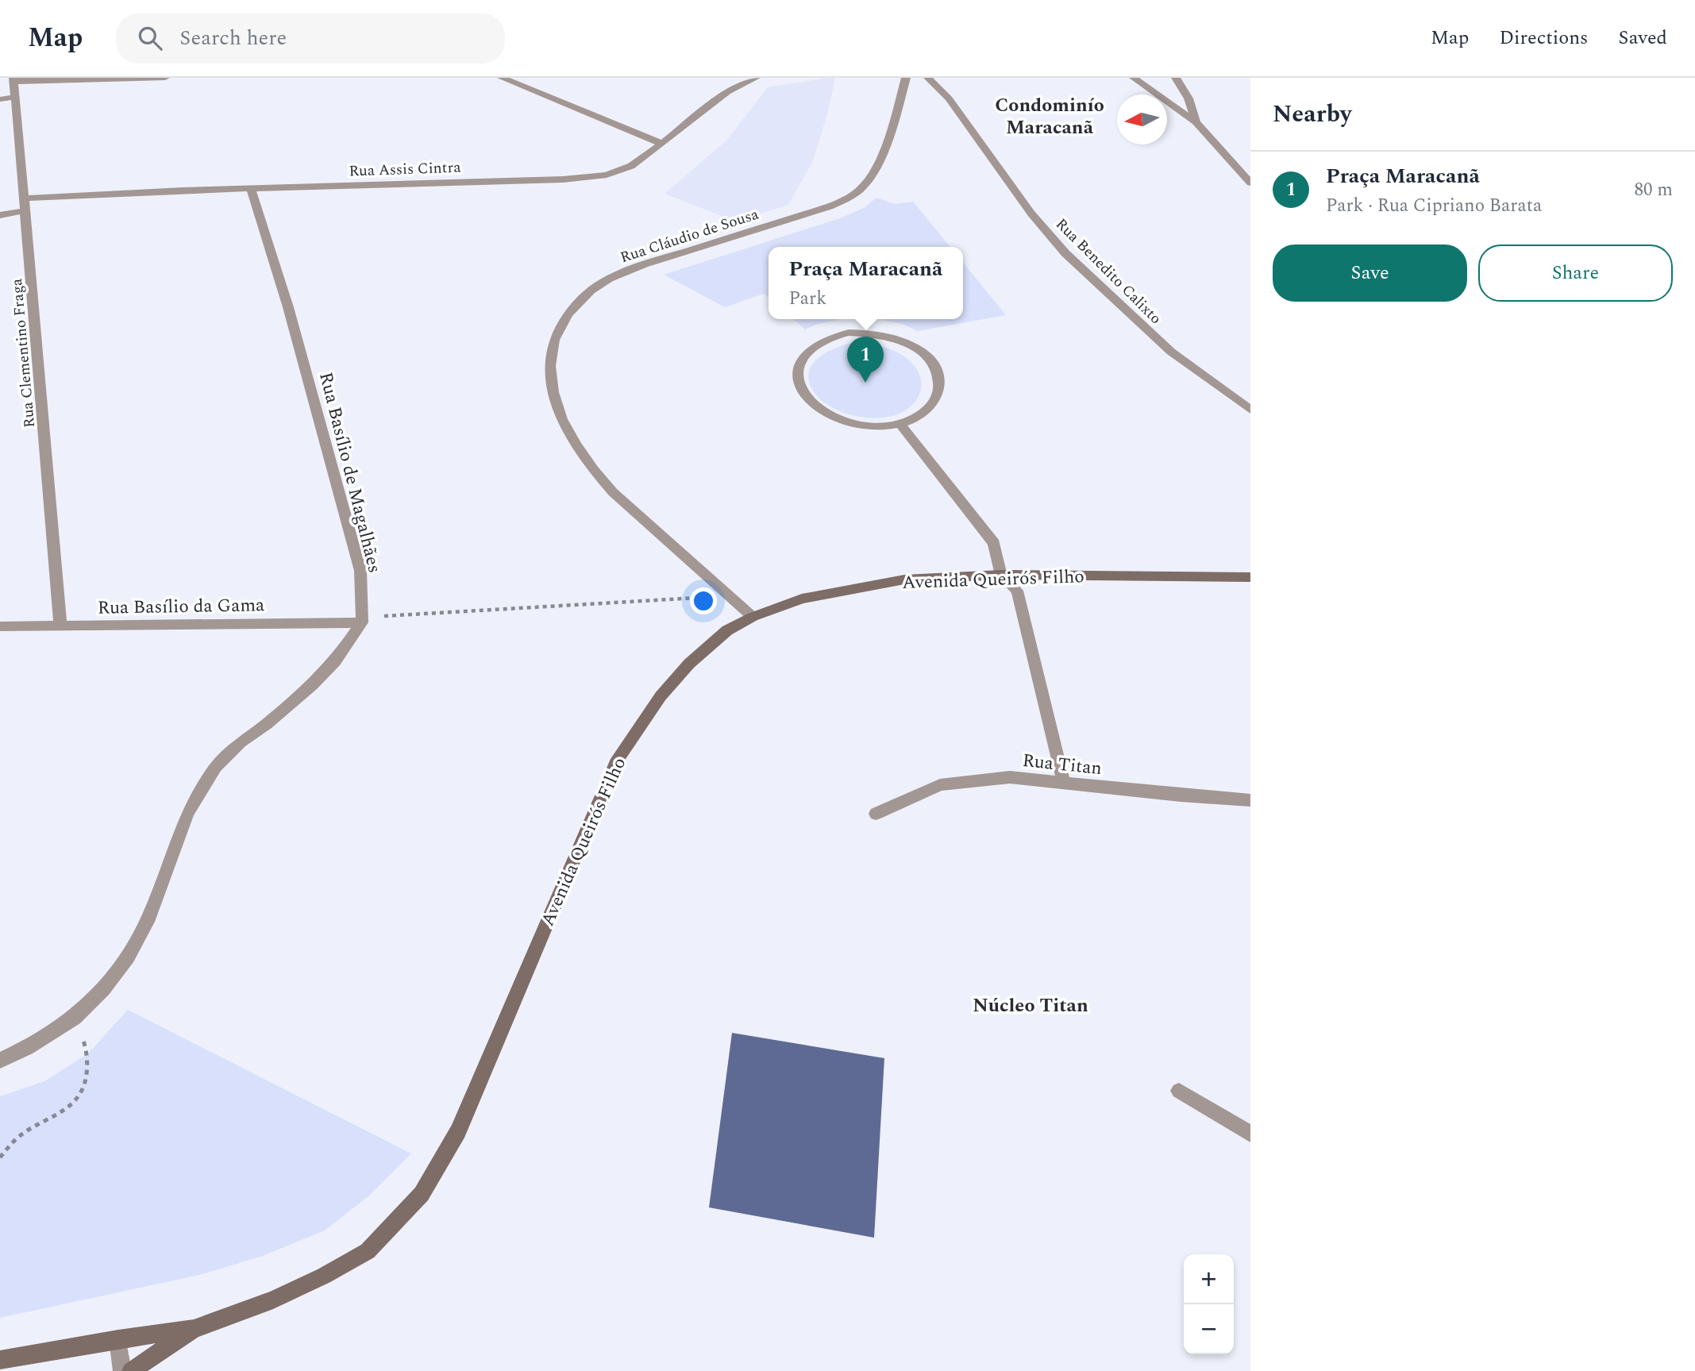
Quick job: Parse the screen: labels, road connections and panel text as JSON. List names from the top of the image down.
{
  "streets": {
    "main road": ["Avenida Queirós Filho"],
    "street": [
      "Rua Assis Cintra",
      "Rua Cláudio de Sousa",
      "Rua Benedito Calixto",
      "Rua Clementino Fraga",
      "Rua Basílio de Magalhães",
      "Rua Basílio da Gama",
      "Rua Titan"
    ]
  },
  "crossings": [
    ["Rua Assis Cintra", "Rua Clementino Fraga"],
    ["Rua Assis Cintra", "Rua Basílio de Magalhães"],
    ["Rua Cláudio de Sousa", "Avenida Queirós Filho"],
    ["Rua Clementino Fraga", "Rua Basílio da Gama"],
    ["Rua Basílio de Magalhães", "Rua Basílio da Gama"]
  ],
  "districts": ["Condominío Maracanã", "Núcleo Titan"],
  "north": "left",
  "page": {
    "header": "Map",
    "search": "Search here",
    "nav": ["Map", "Directions", "Saved"],
    "heading": "Nearby",
    "list": [
      {
        "mark": "1",
        "name": "Praça Maracanã",
        "note": "Park · Rua Cipriano Barata",
        "value": "80 m"
      }
    ],
    "buttons": ["Save", "Share"],
    "popup": ["Praça Maracanã", "Park"],
    "pins": "1",
    "map_buttons": ["+", "−"]
  }
}
